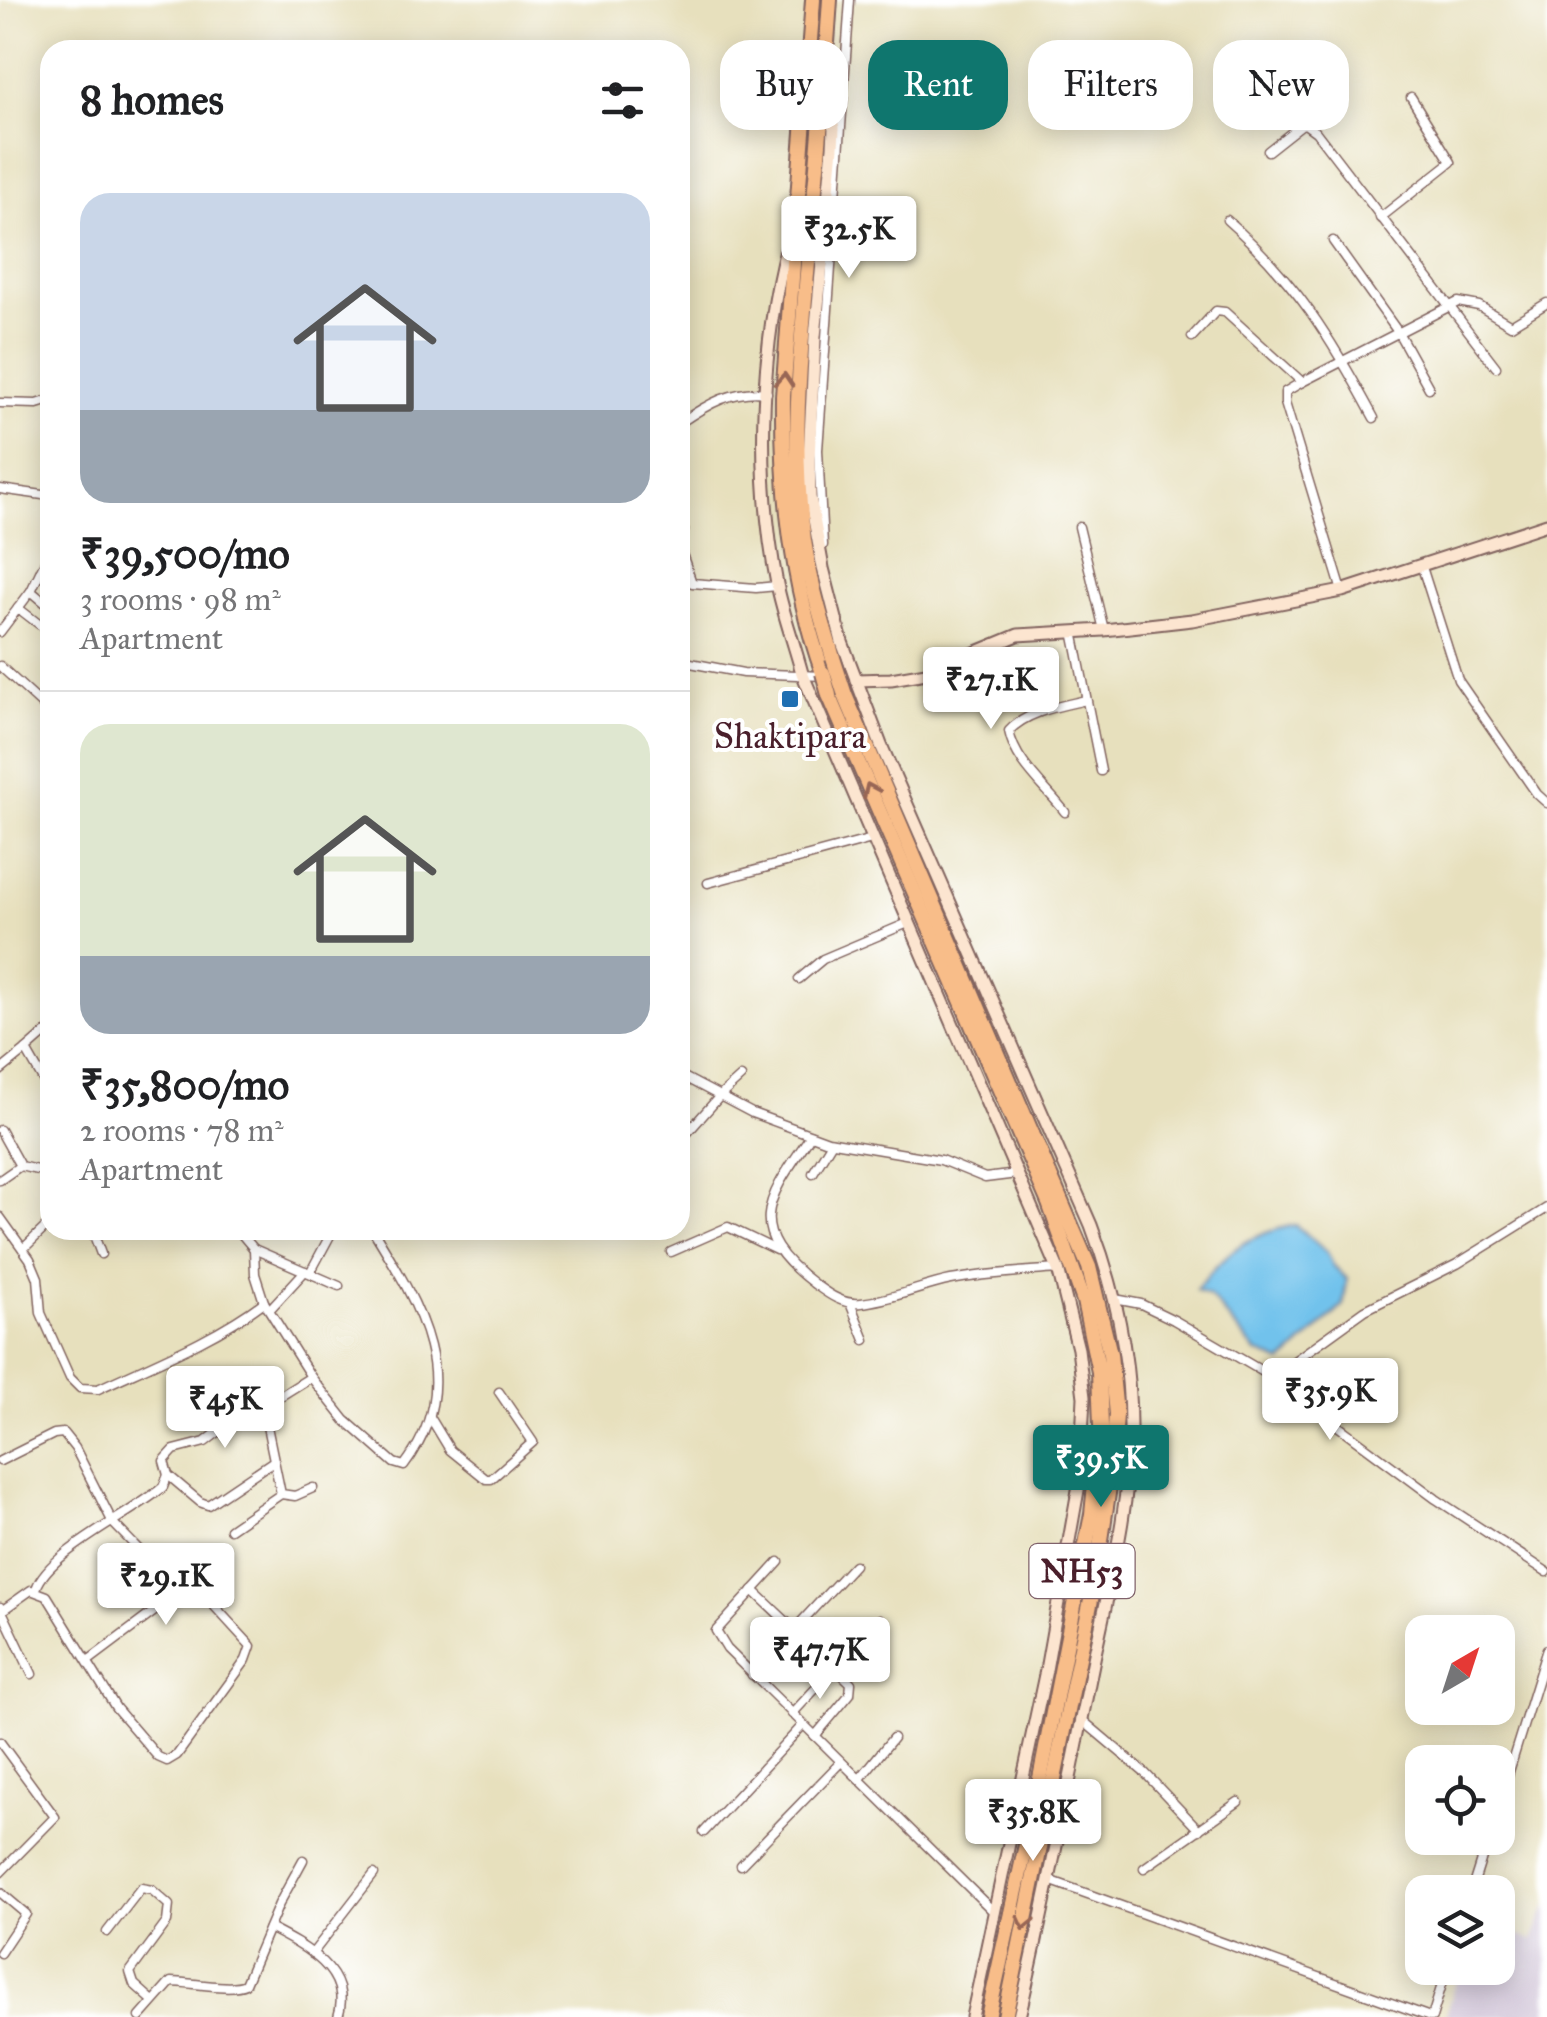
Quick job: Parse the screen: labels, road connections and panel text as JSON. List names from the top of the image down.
{
  "streets": {
    "highway": ["NH53"]
  },
  "places": {
    "transit": ["Shaktipara"]
  },
  "north": "top right",
  "page": {
    "chip": [
      "Buy",
      "Rent",
      "Filters",
      "New"
    ],
    "heading": "8 homes",
    "list": [
      {
        "name": "₹39,500/mo",
        "note": "3 rooms · 98 m² · Apartment"
      },
      {
        "name": "₹35,800/mo",
        "note": "2 rooms · 78 m² · Apartment"
      }
    ],
    "price": [
      "₹32.5K",
      "₹27.1K",
      "₹35.9K",
      "₹45K",
      "₹39.5K",
      "₹29.1K",
      "₹47.7K",
      "₹35.8K"
    ]
  }
}
